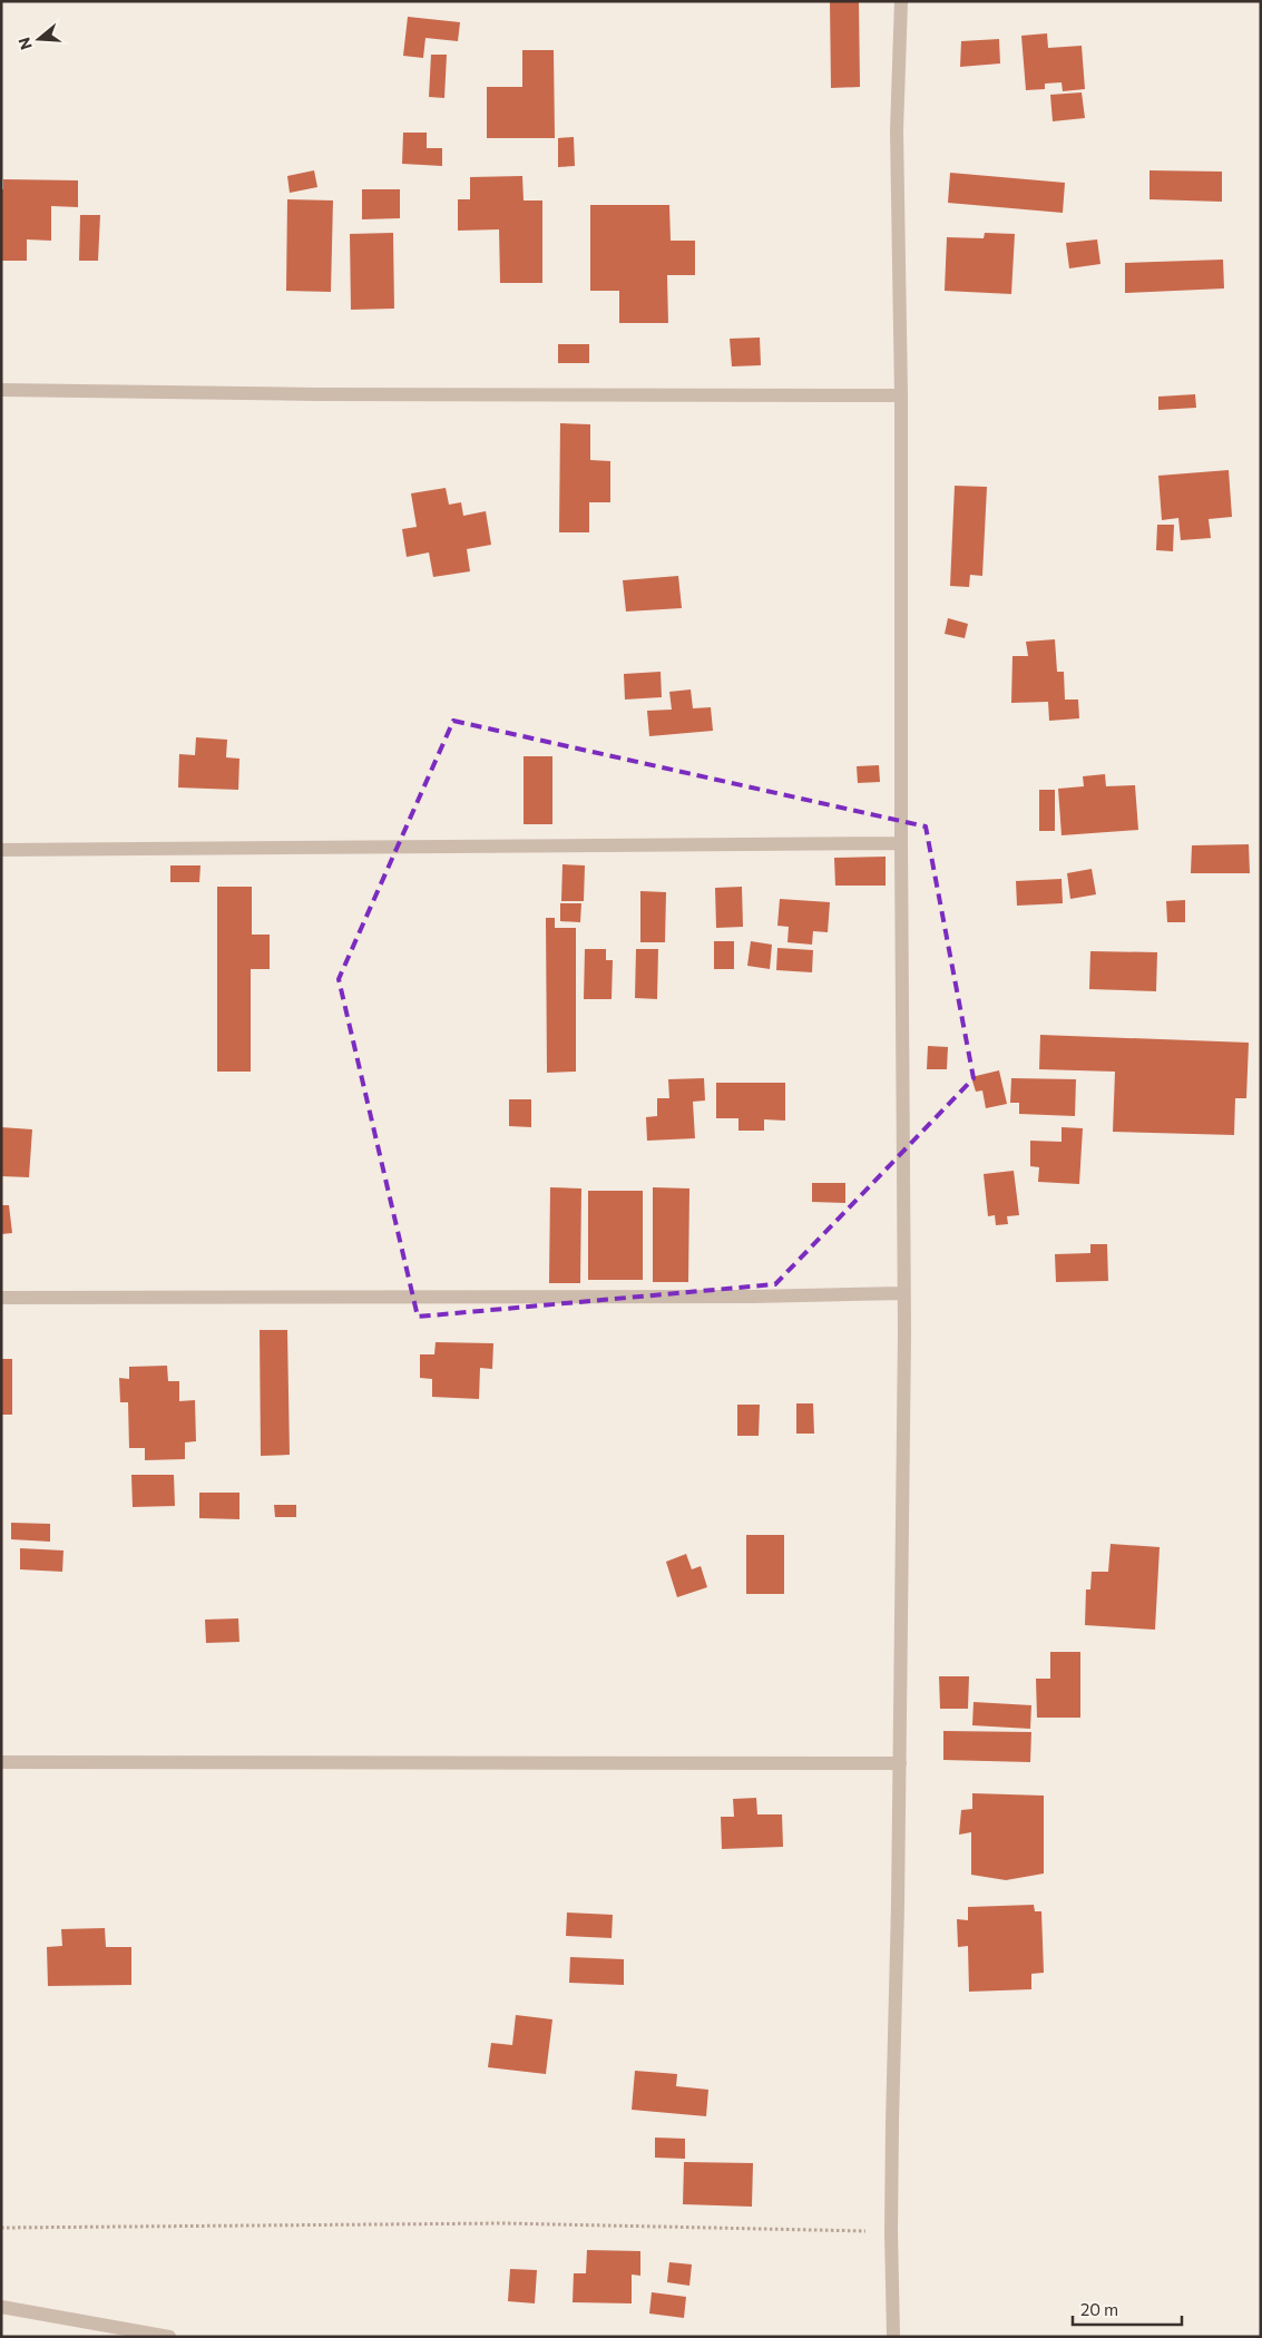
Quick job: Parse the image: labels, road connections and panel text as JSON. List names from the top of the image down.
{
  "scale_bar": "20 m",
  "north": "left"
}
